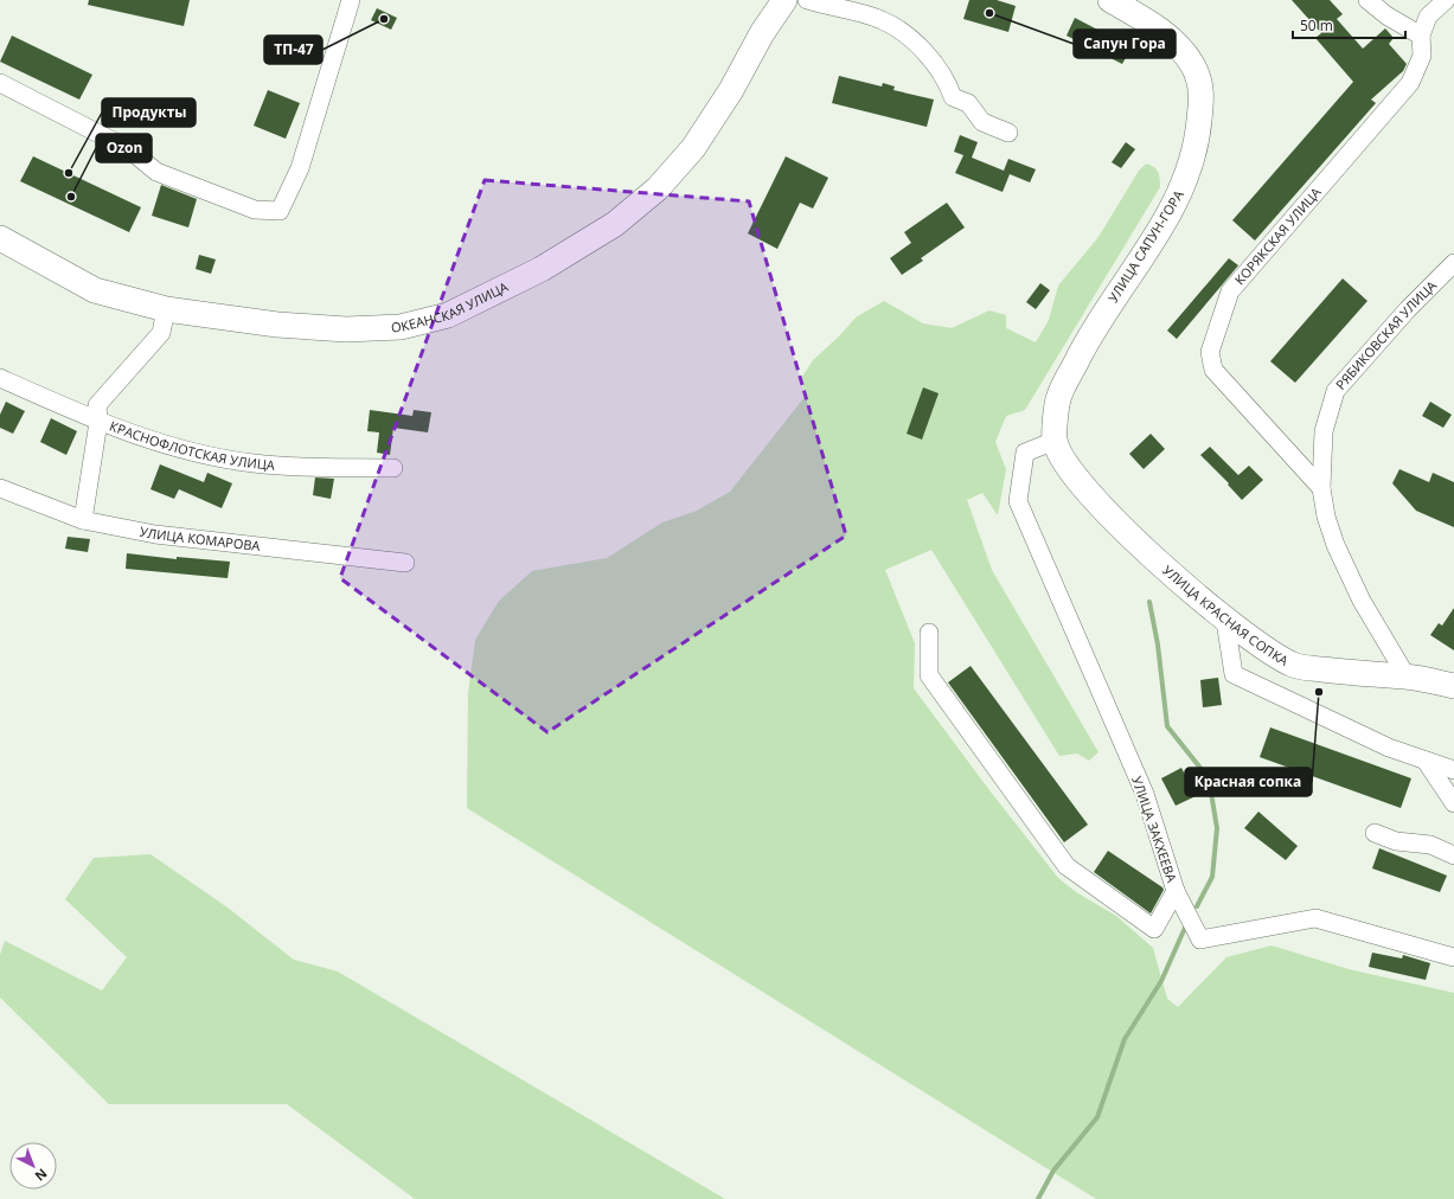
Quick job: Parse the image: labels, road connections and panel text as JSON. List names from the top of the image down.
{
  "streets": {
    "main road": ["УЛИЦА САПУН-ГОРА", "ОКЕАНСКАЯ УЛИЦА", "УЛИЦА КРАСНАЯ СОПКА"],
    "street": [
      "КОРЯКСКАЯ УЛИЦА",
      "РЯБИКОВСКАЯ УЛИЦА",
      "КРАСНОФЛОТСКАЯ УЛИЦА",
      "УЛИЦА КОМАРОВА",
      "УЛИЦА ЗАКХЕЕВА"
    ]
  },
  "crossings": [
    ["КОРЯКСКАЯ УЛИЦА", "РЯБИКОВСКАЯ УЛИЦА"],
    ["УЛИЦА САПУН-ГОРА", "УЛИЦА КРАСНАЯ СОПКА"],
    ["УЛИЦА САПУН-ГОРА", "УЛИЦА ЗАКХЕЕВА"],
    ["РЯБИКОВСКАЯ УЛИЦА", "УЛИЦА КРАСНАЯ СОПКА"],
    ["УЛИЦА КРАСНАЯ СОПКА", "УЛИЦА ЗАКХЕЕВА"]
  ],
  "places": [
    "Сапун Гора",
    "ТП-47",
    "Продукты",
    "Ozon",
    "Красная сопка"
  ],
  "scale_bar": "50 m",
  "north": "bottom right"
}
